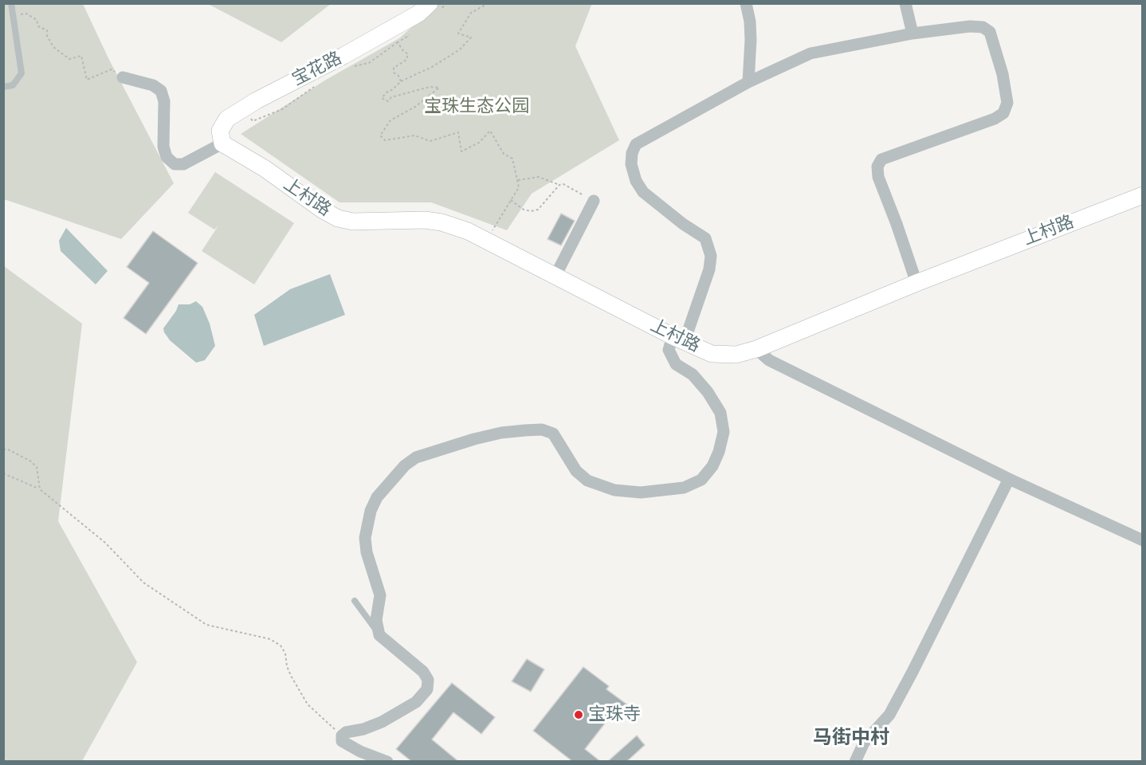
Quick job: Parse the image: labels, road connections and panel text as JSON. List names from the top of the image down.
{
  "streets": {
    "street": ["宝花路", "上村路"]
  },
  "crossings": [
    ["宝花路", "上村路"]
  ],
  "districts": ["马街中村"],
  "parks": ["宝珠生态公园"],
  "places": ["宝珠寺"]
}
